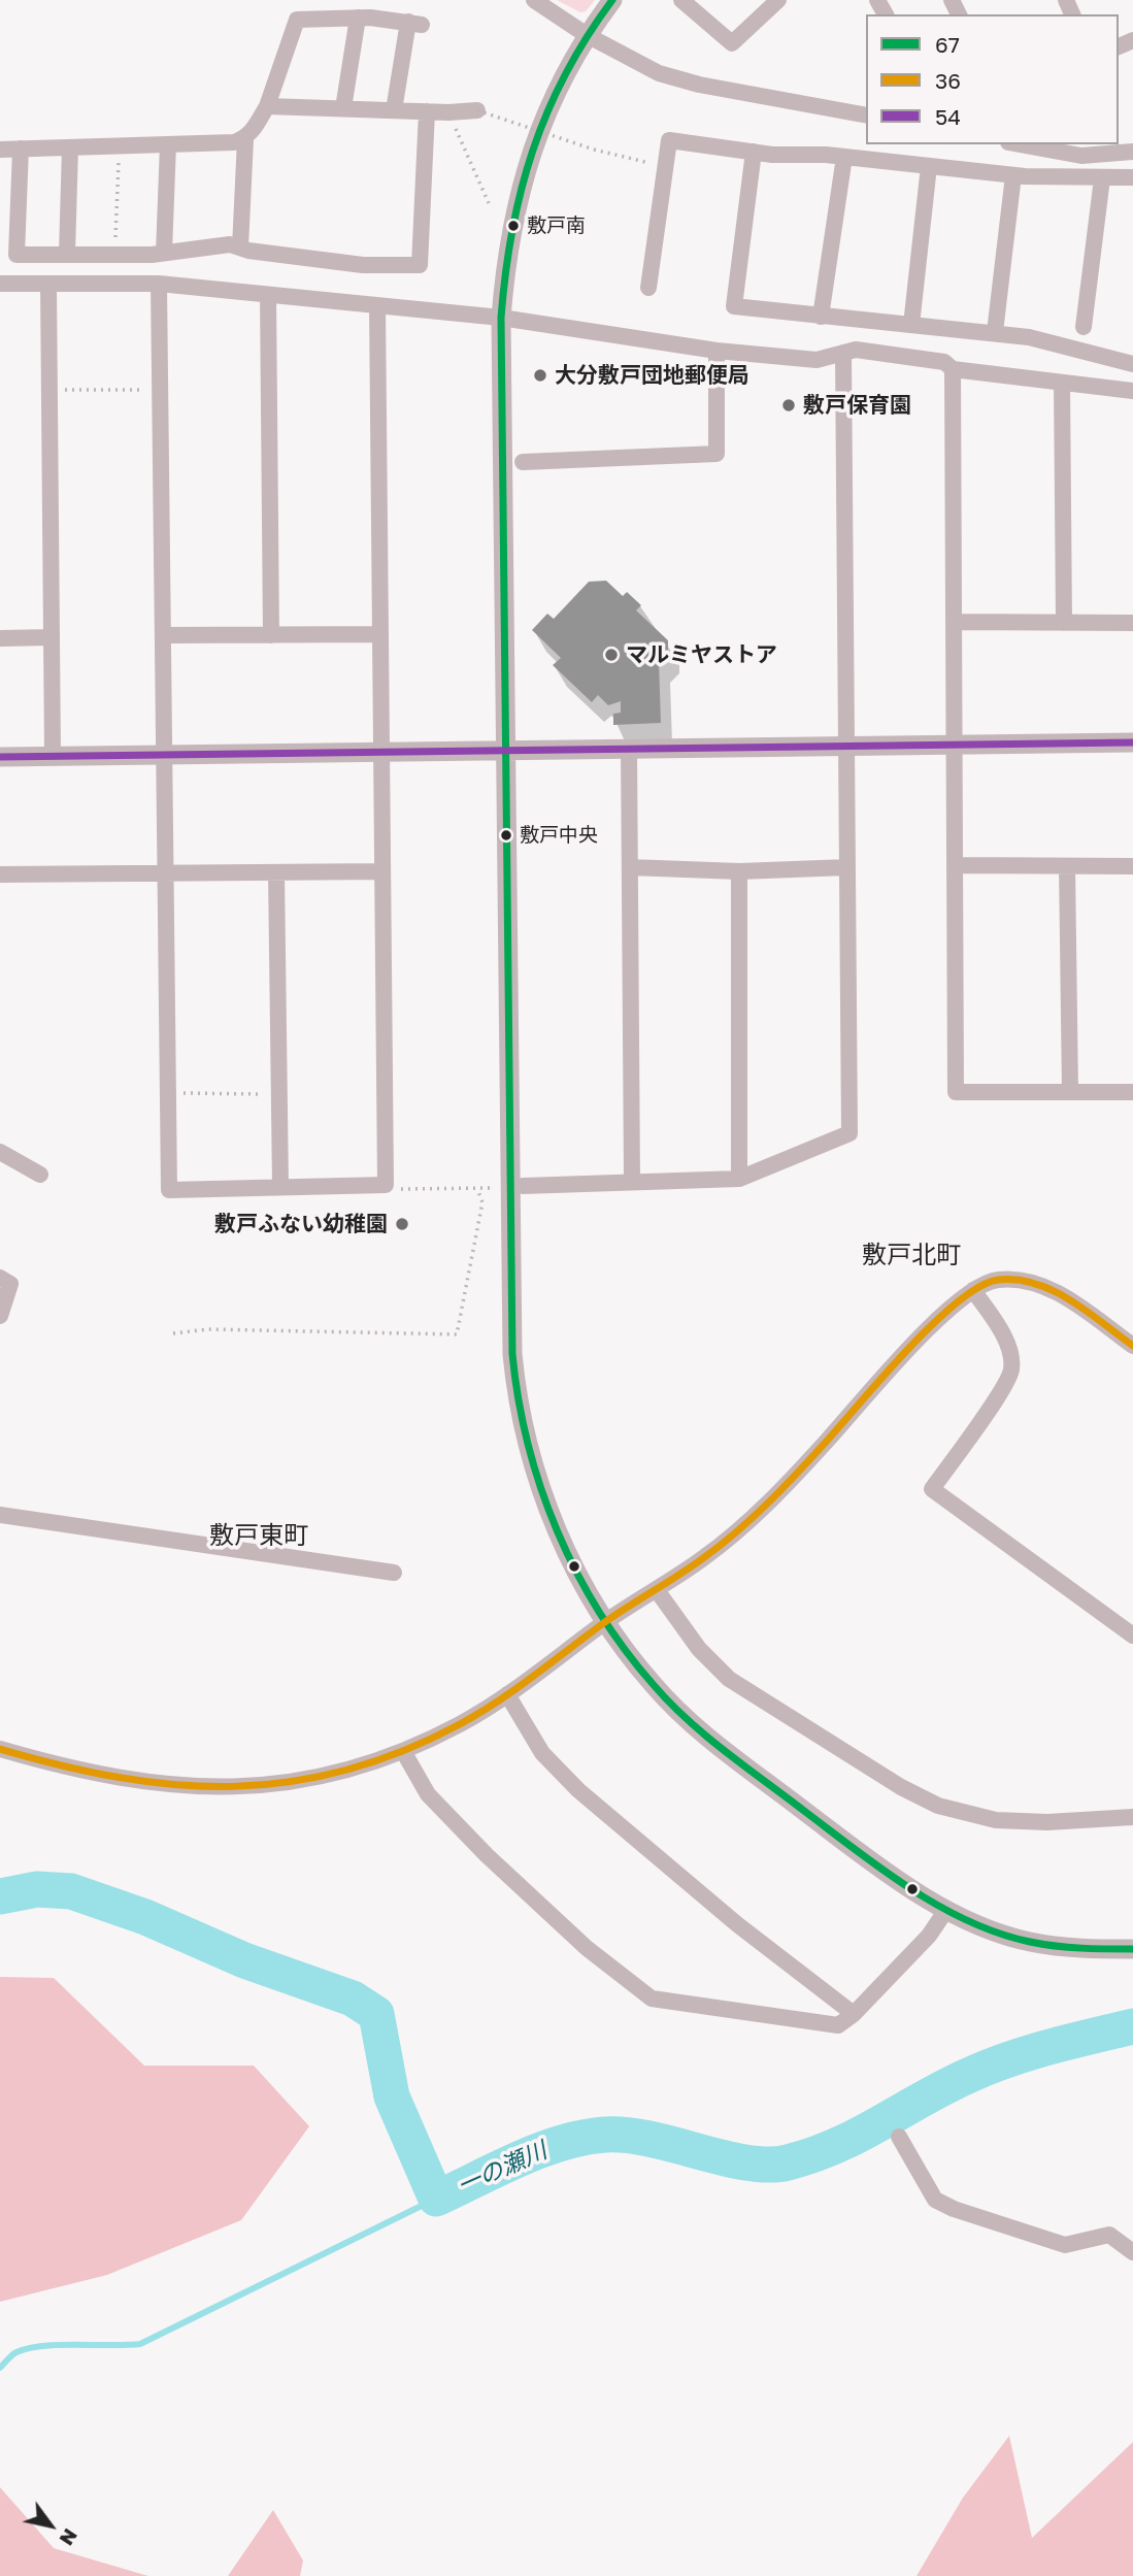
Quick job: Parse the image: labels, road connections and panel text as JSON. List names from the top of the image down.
{
  "districts": ["敷戸北町", "敷戸東町"],
  "water": ["一の瀬川"],
  "places": [
    "敷戸南",
    "大分敷戸団地郵便局",
    "敷戸保育園",
    "マルミヤストア",
    "敷戸中央",
    "敷戸ふない幼稚園"
  ],
  "lines": ["transit line 67", "transit line 54", "transit line 36"],
  "legend": ["67", "36", "54"],
  "north": "bottom right"
}
